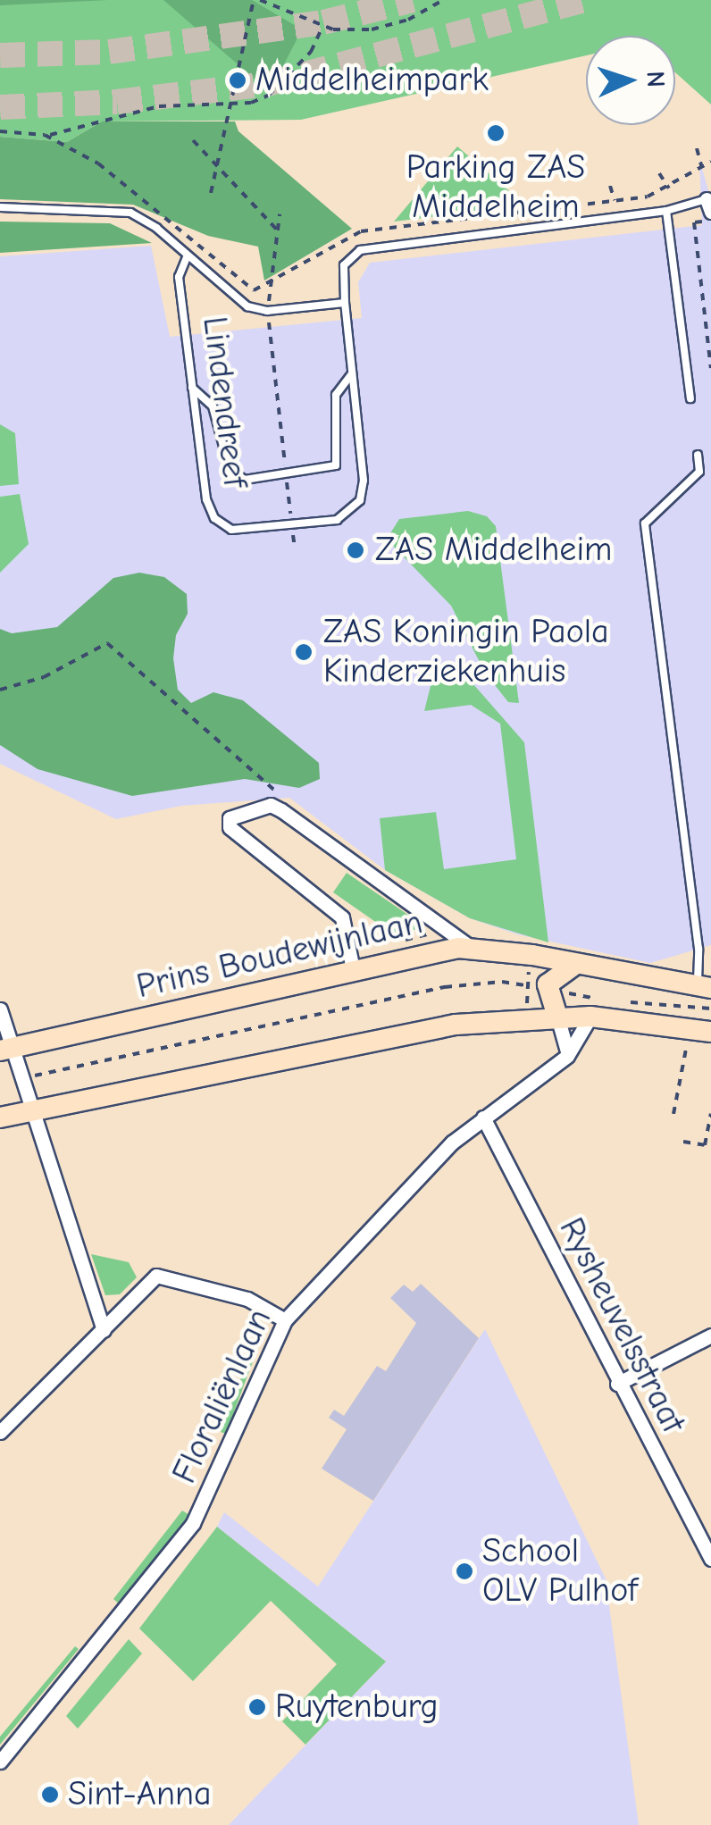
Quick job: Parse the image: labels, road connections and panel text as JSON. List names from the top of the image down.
{
  "streets": {
    "main road": ["Prins Boudewijnlaan"],
    "street": ["Rysheuvelsstraat", "Floraliënlaan"],
    "lane": ["Lindendreef"]
  },
  "crossings": [
    ["Rysheuvelsstraat", "Floraliënlaan"]
  ],
  "places": [
    "Middelheimpark",
    "Parking ZAS Middelheim",
    "ZAS Middelheim",
    "ZAS Koningin Paola Kinderziekenhuis",
    "School OLV Pulhof",
    "Ruytenburg",
    "Sint-Anna"
  ],
  "north": "right"
}
